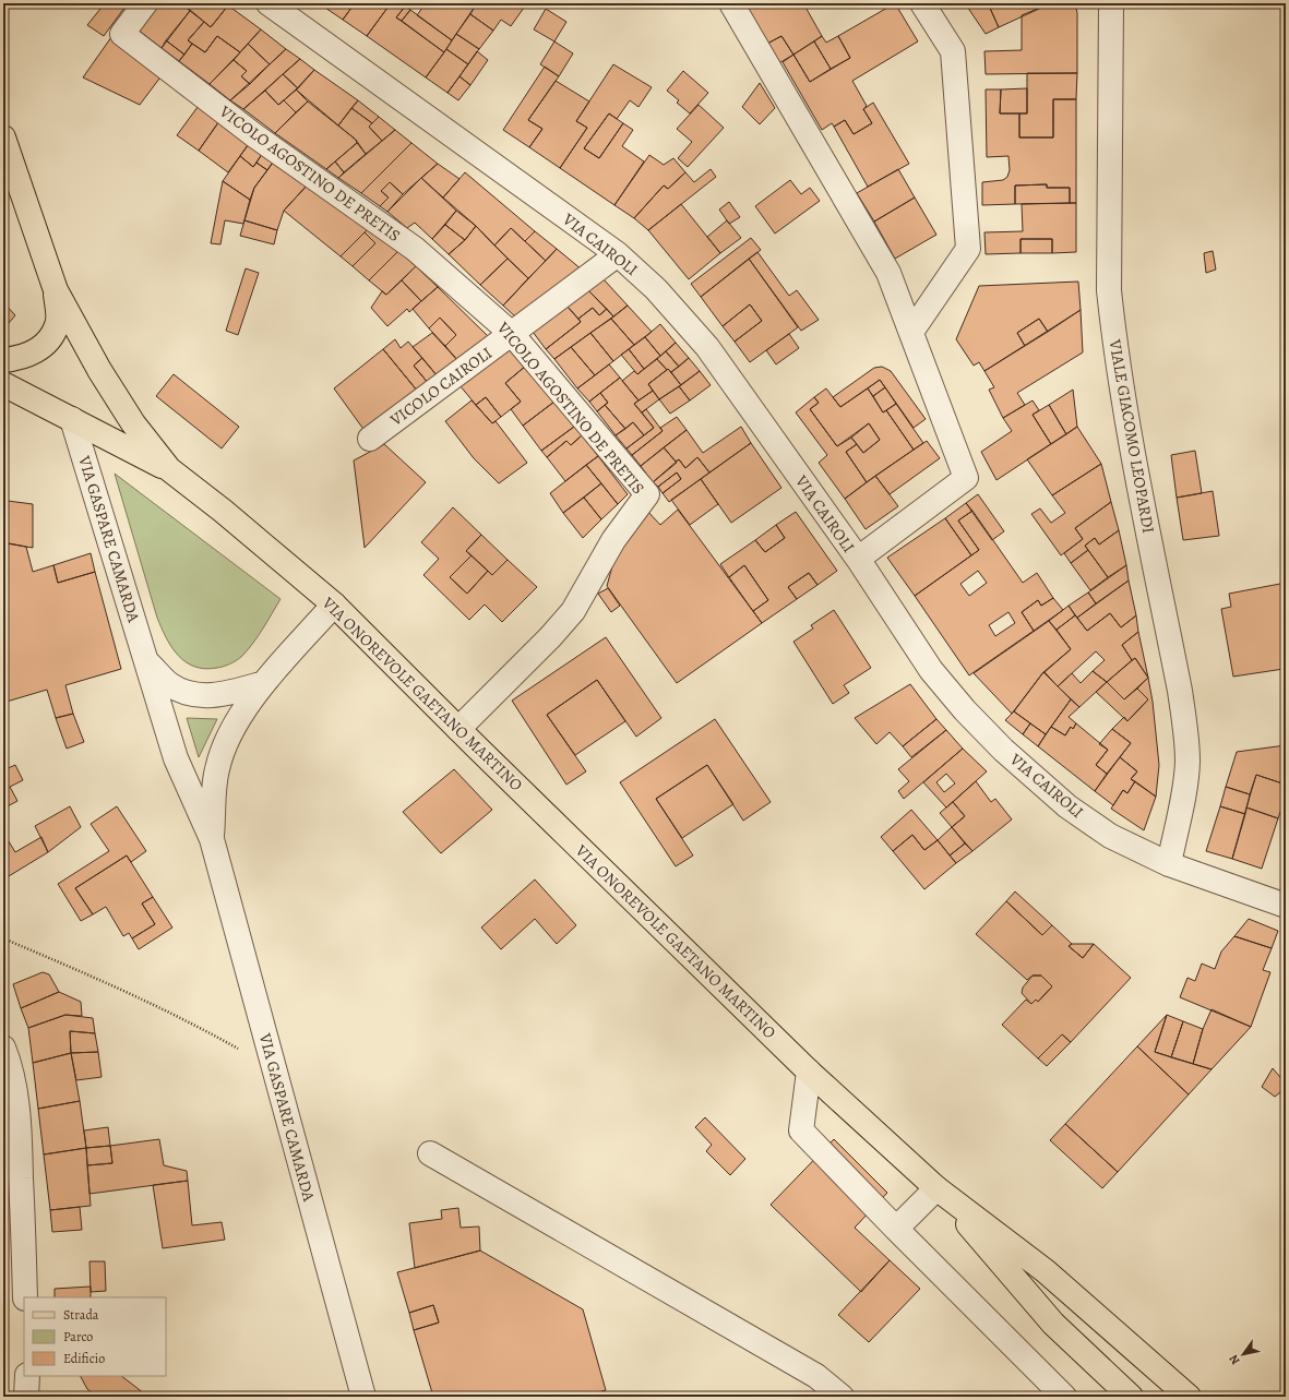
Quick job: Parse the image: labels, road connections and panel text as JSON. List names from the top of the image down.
{
  "streets": {
    "main road": ["VIA ONOREVOLE GAETANO MARTINO"],
    "street": [
      "VICOLO AGOSTINO DE PRETIS",
      "VIA CAIROLI",
      "VICOLO CAIROLI",
      "VIALE GIACOMO LEOPARDI",
      "VIA GASPARE CAMARDA"
    ]
  },
  "crossings": [
    ["VICOLO AGOSTINO DE PRETIS", "VICOLO CAIROLI"],
    ["VICOLO AGOSTINO DE PRETIS", "VIA ONOREVOLE GAETANO MARTINO"],
    ["VIA CAIROLI", "VICOLO CAIROLI"],
    ["VIA CAIROLI", "VIALE GIACOMO LEOPARDI"],
    ["VIA GASPARE CAMARDA", "VIA ONOREVOLE GAETANO MARTINO"]
  ],
  "legend": ["Strada", "Parco", "Edificio"],
  "north": "bottom left"
}
